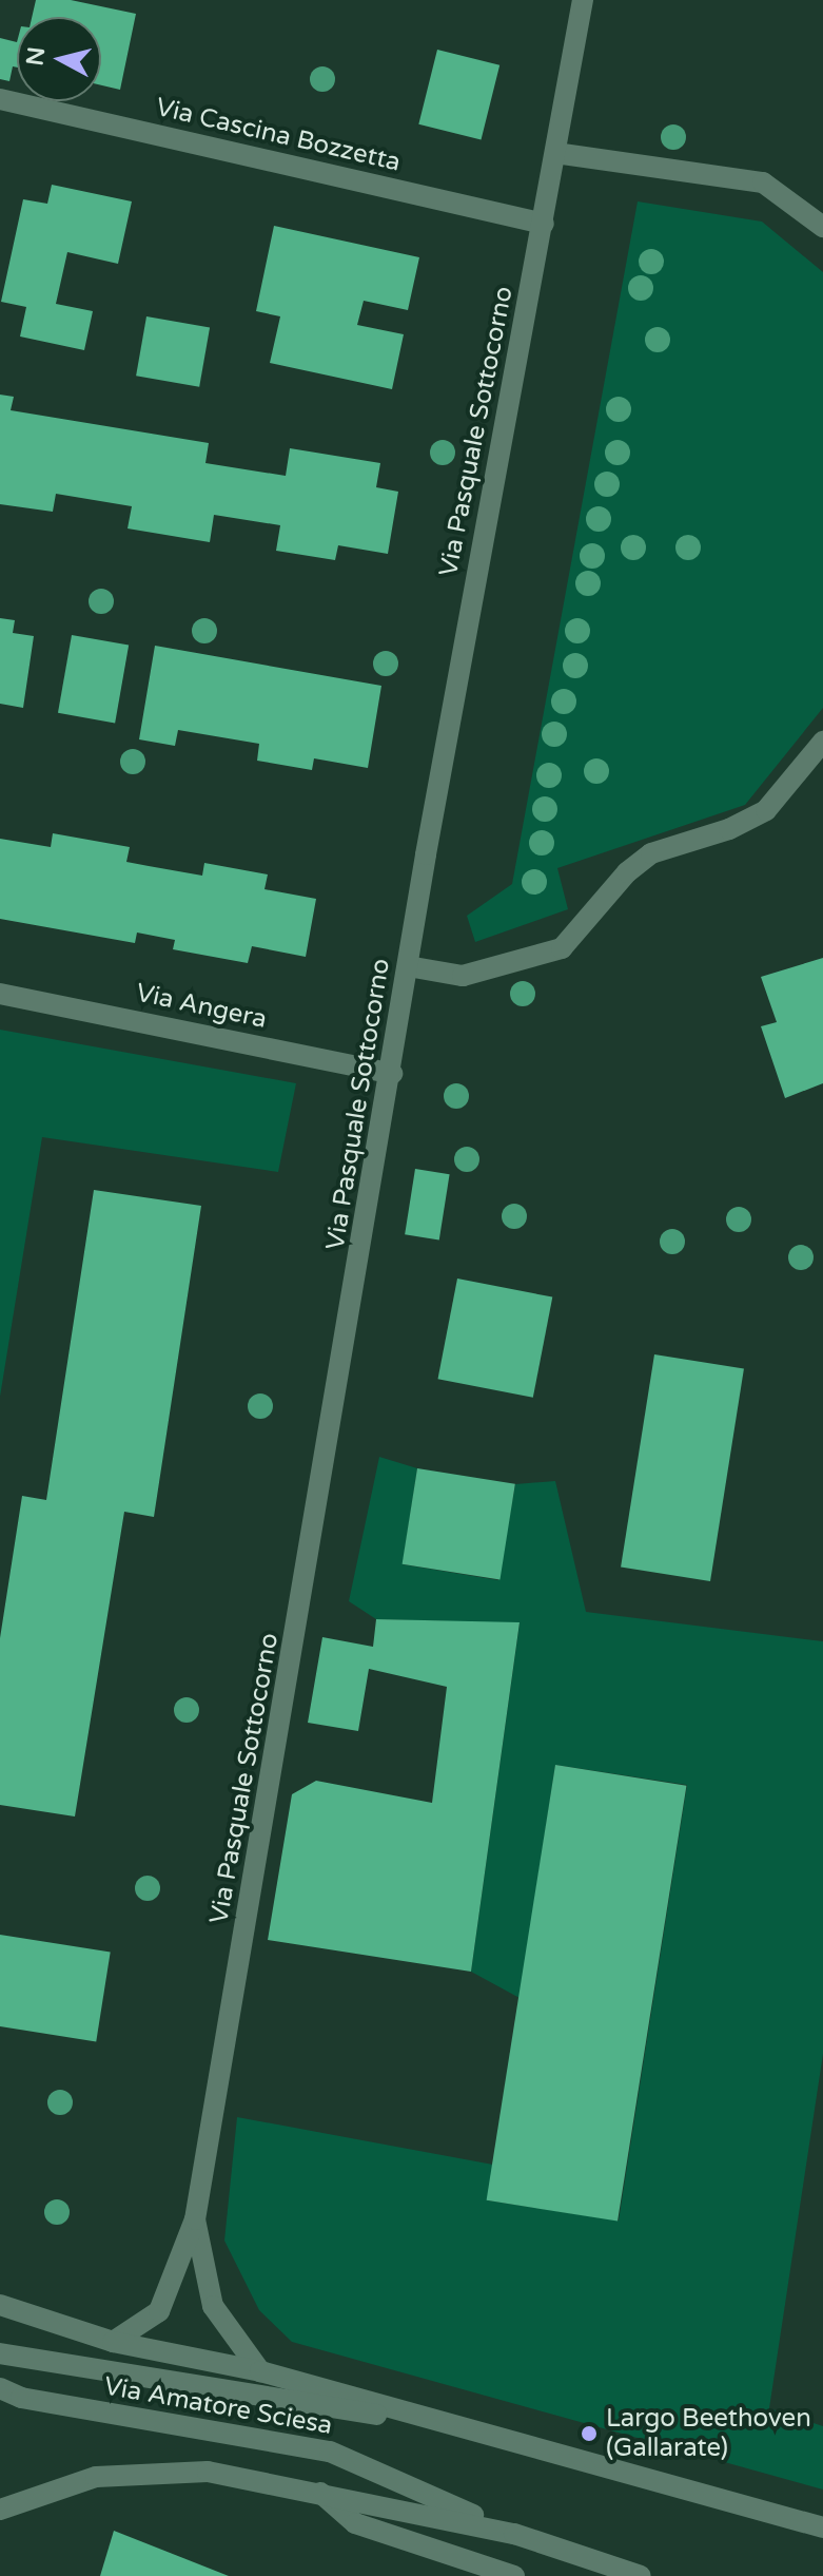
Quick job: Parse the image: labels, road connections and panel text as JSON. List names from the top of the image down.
{
  "streets": {
    "street": [
      "Via Cascina Bozzetta",
      "Via Pasquale Sottocorno",
      "Via Angera",
      "Via Amatore Sciesa"
    ]
  },
  "crossings": [
    ["Via Cascina Bozzetta", "Via Pasquale Sottocorno"],
    ["Via Pasquale Sottocorno", "Via Angera"],
    ["Via Pasquale Sottocorno", "Via Amatore Sciesa"]
  ],
  "places": ["Largo Beethoven (Gallarate)"],
  "north": "left"
}
